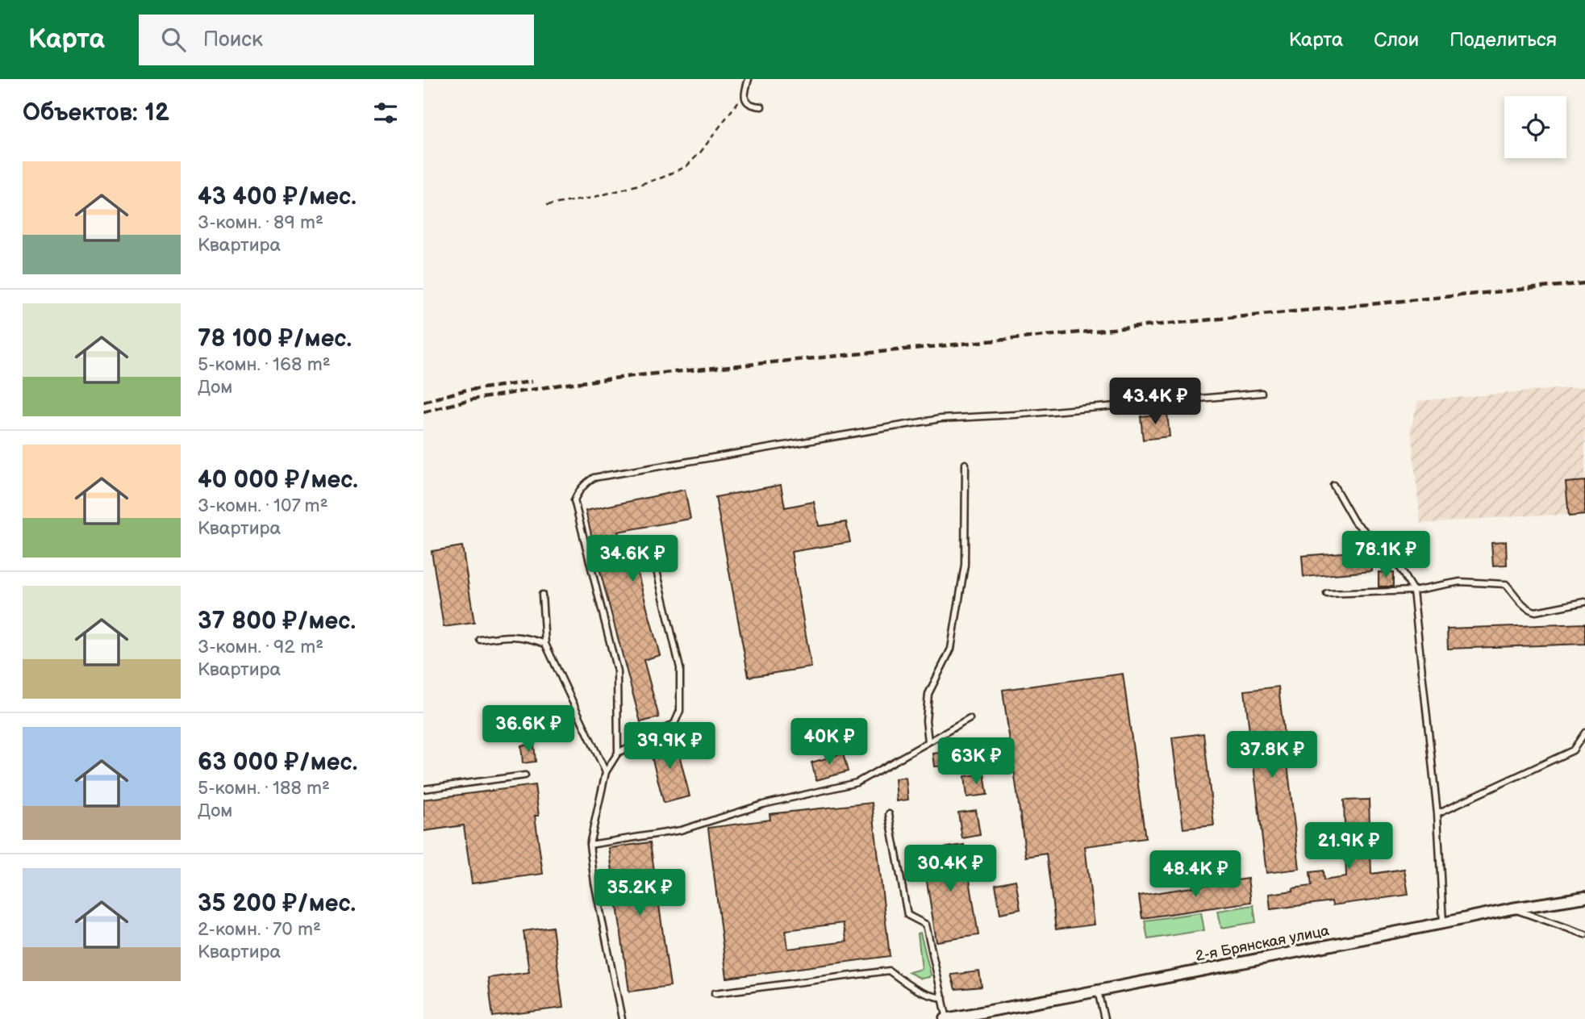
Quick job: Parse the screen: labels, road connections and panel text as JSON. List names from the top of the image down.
{
  "streets": {
    "street": ["2-я Брянская улица"]
  },
  "page": {
    "header": "Карта",
    "search": "Поиск",
    "nav": ["Карта", "Слои", "Поделиться"],
    "heading": "Объектов: 12",
    "list": [
      {
        "name": "43 400 ₽/мес.",
        "note": "3-комн. · 89 m² · Квартира"
      },
      {
        "name": "78 100 ₽/мес.",
        "note": "5-комн. · 168 m² · Дом"
      },
      {
        "name": "40 000 ₽/мес.",
        "note": "3-комн. · 107 m² · Квартира"
      },
      {
        "name": "37 800 ₽/мес.",
        "note": "3-комн. · 92 m² · Квартира"
      },
      {
        "name": "63 000 ₽/мес.",
        "note": "5-комн. · 188 m² · Дом"
      },
      {
        "name": "35 200 ₽/мес.",
        "note": "2-комн. · 70 m² · Квартира"
      }
    ],
    "price": [
      "43.4K ₽",
      "78.1K ₽",
      "34.6K ₽",
      "36.6K ₽",
      "40K ₽",
      "39.9K ₽",
      "37.8K ₽",
      "63K ₽",
      "21.9K ₽",
      "30.4K ₽",
      "48.4K ₽",
      "35.2K ₽"
    ]
  }
}
